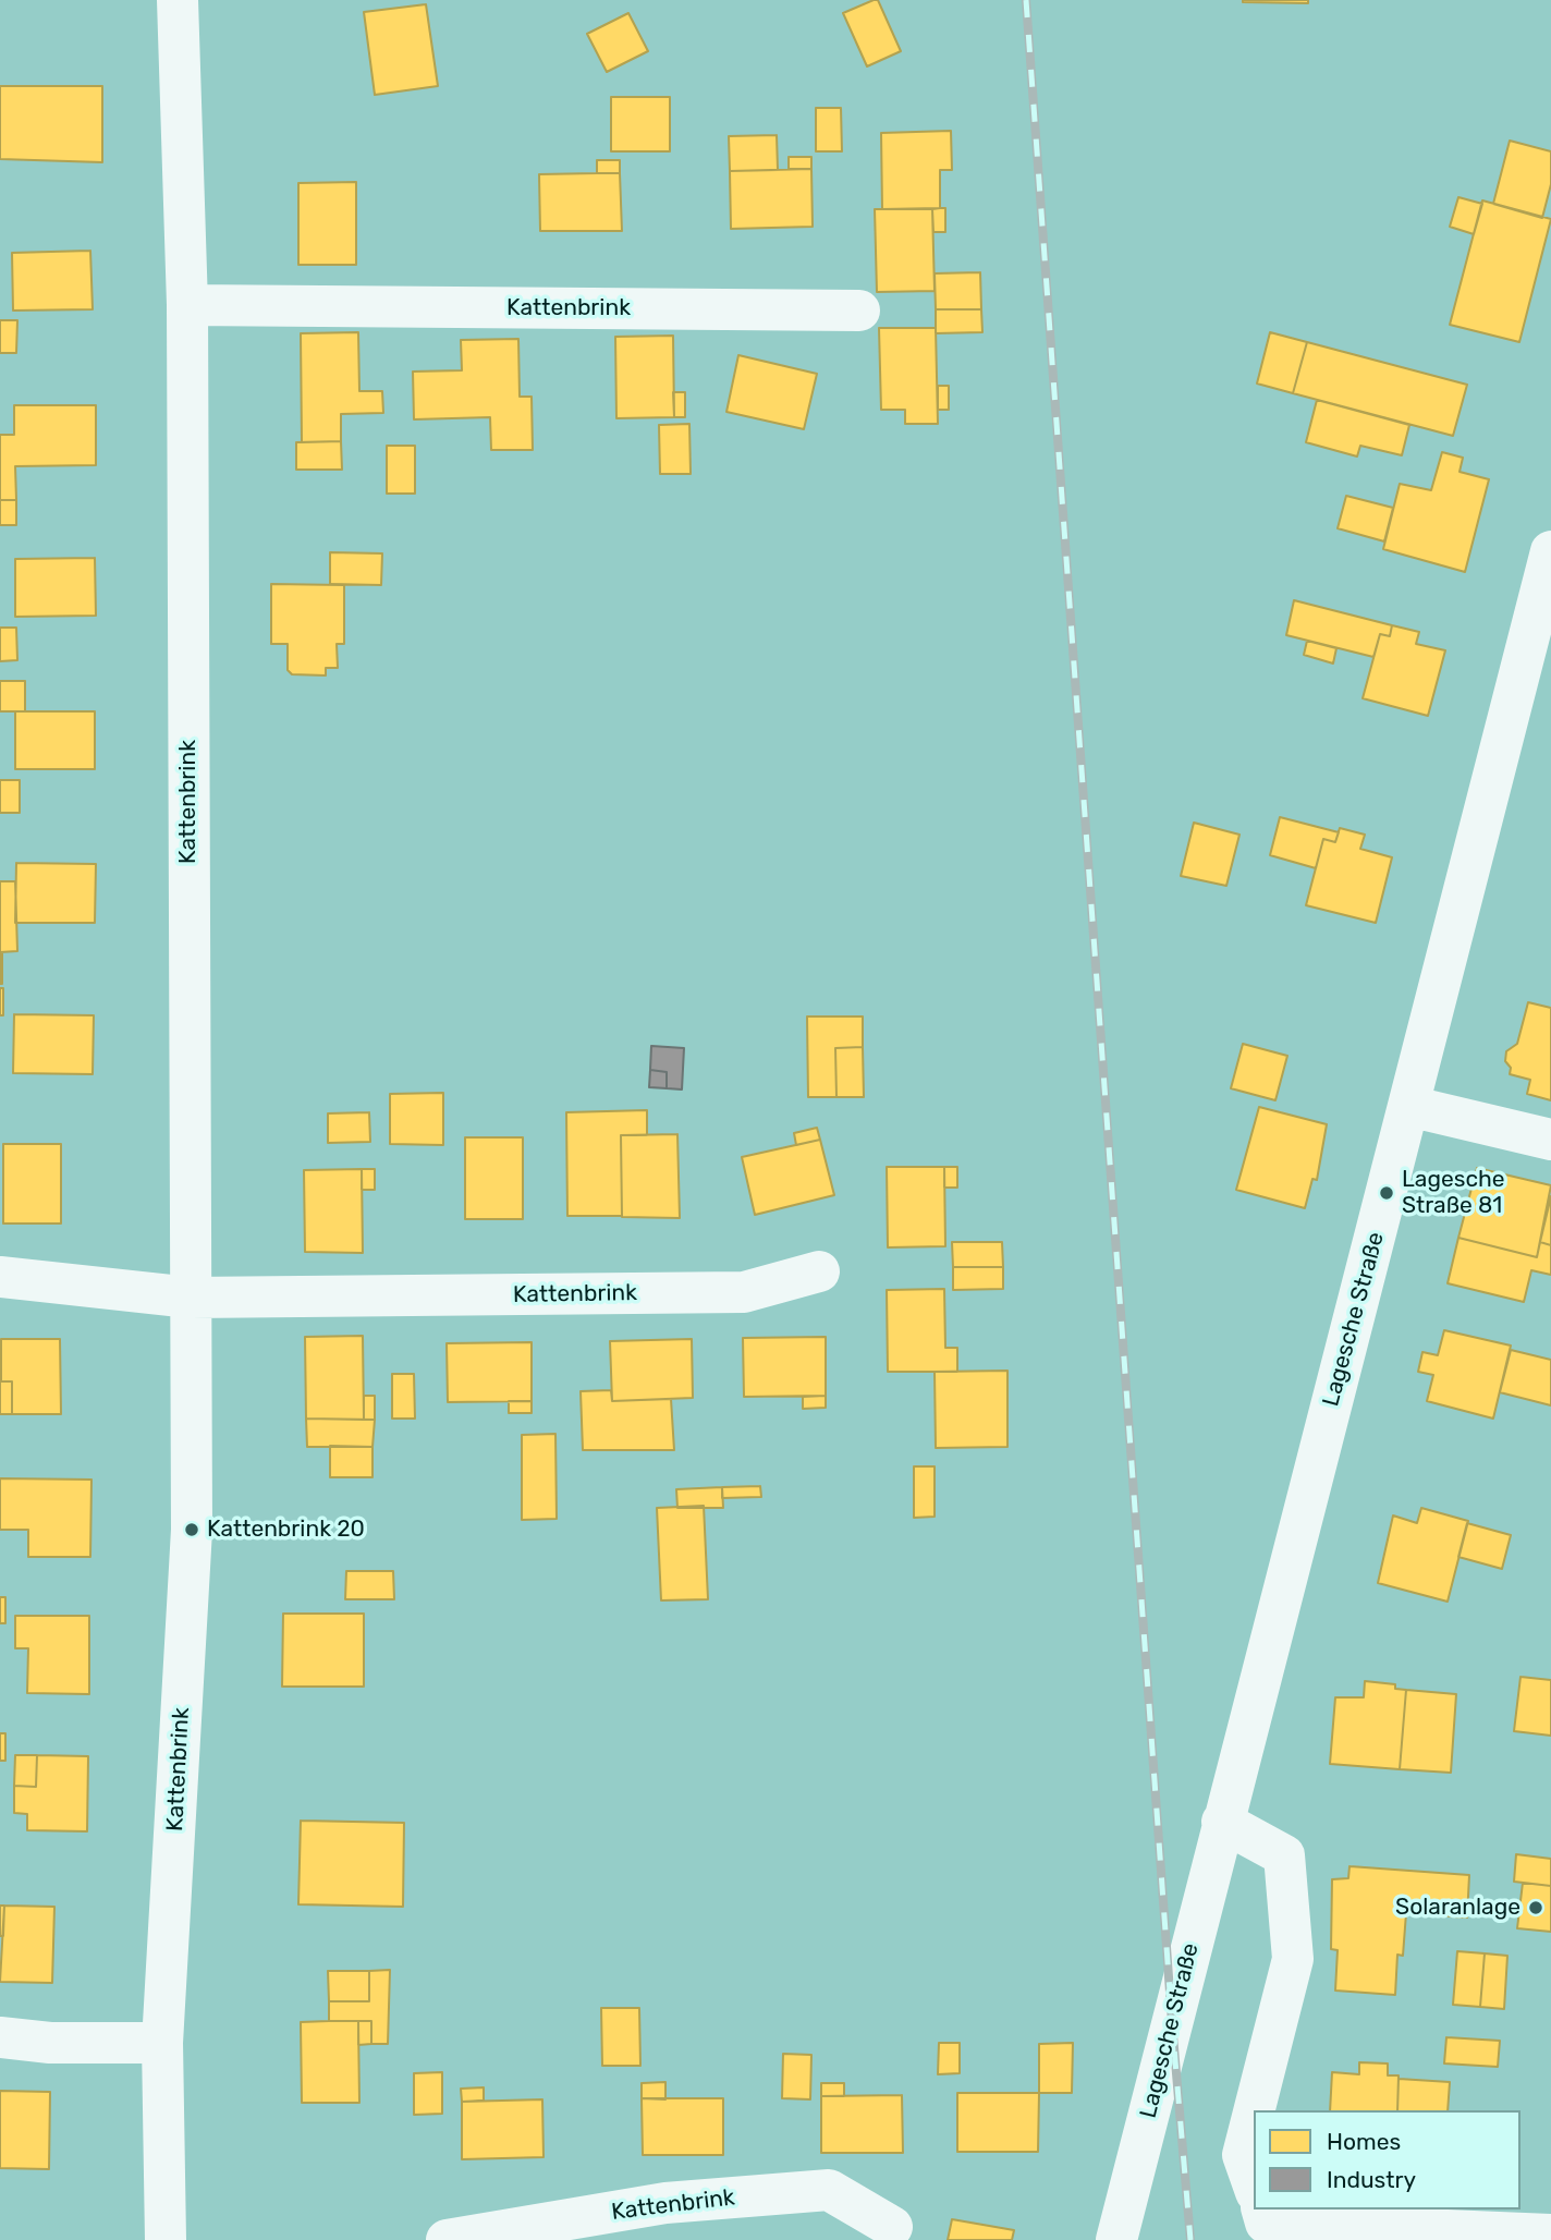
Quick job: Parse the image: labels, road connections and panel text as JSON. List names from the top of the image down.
{
  "streets": {
    "street": ["Kattenbrink", "Lagesche Straße"]
  },
  "places": ["Lagesche Straße 81", "Kattenbrink 20", "Solaranlage"],
  "legend": ["Homes", "Industry"]
}
